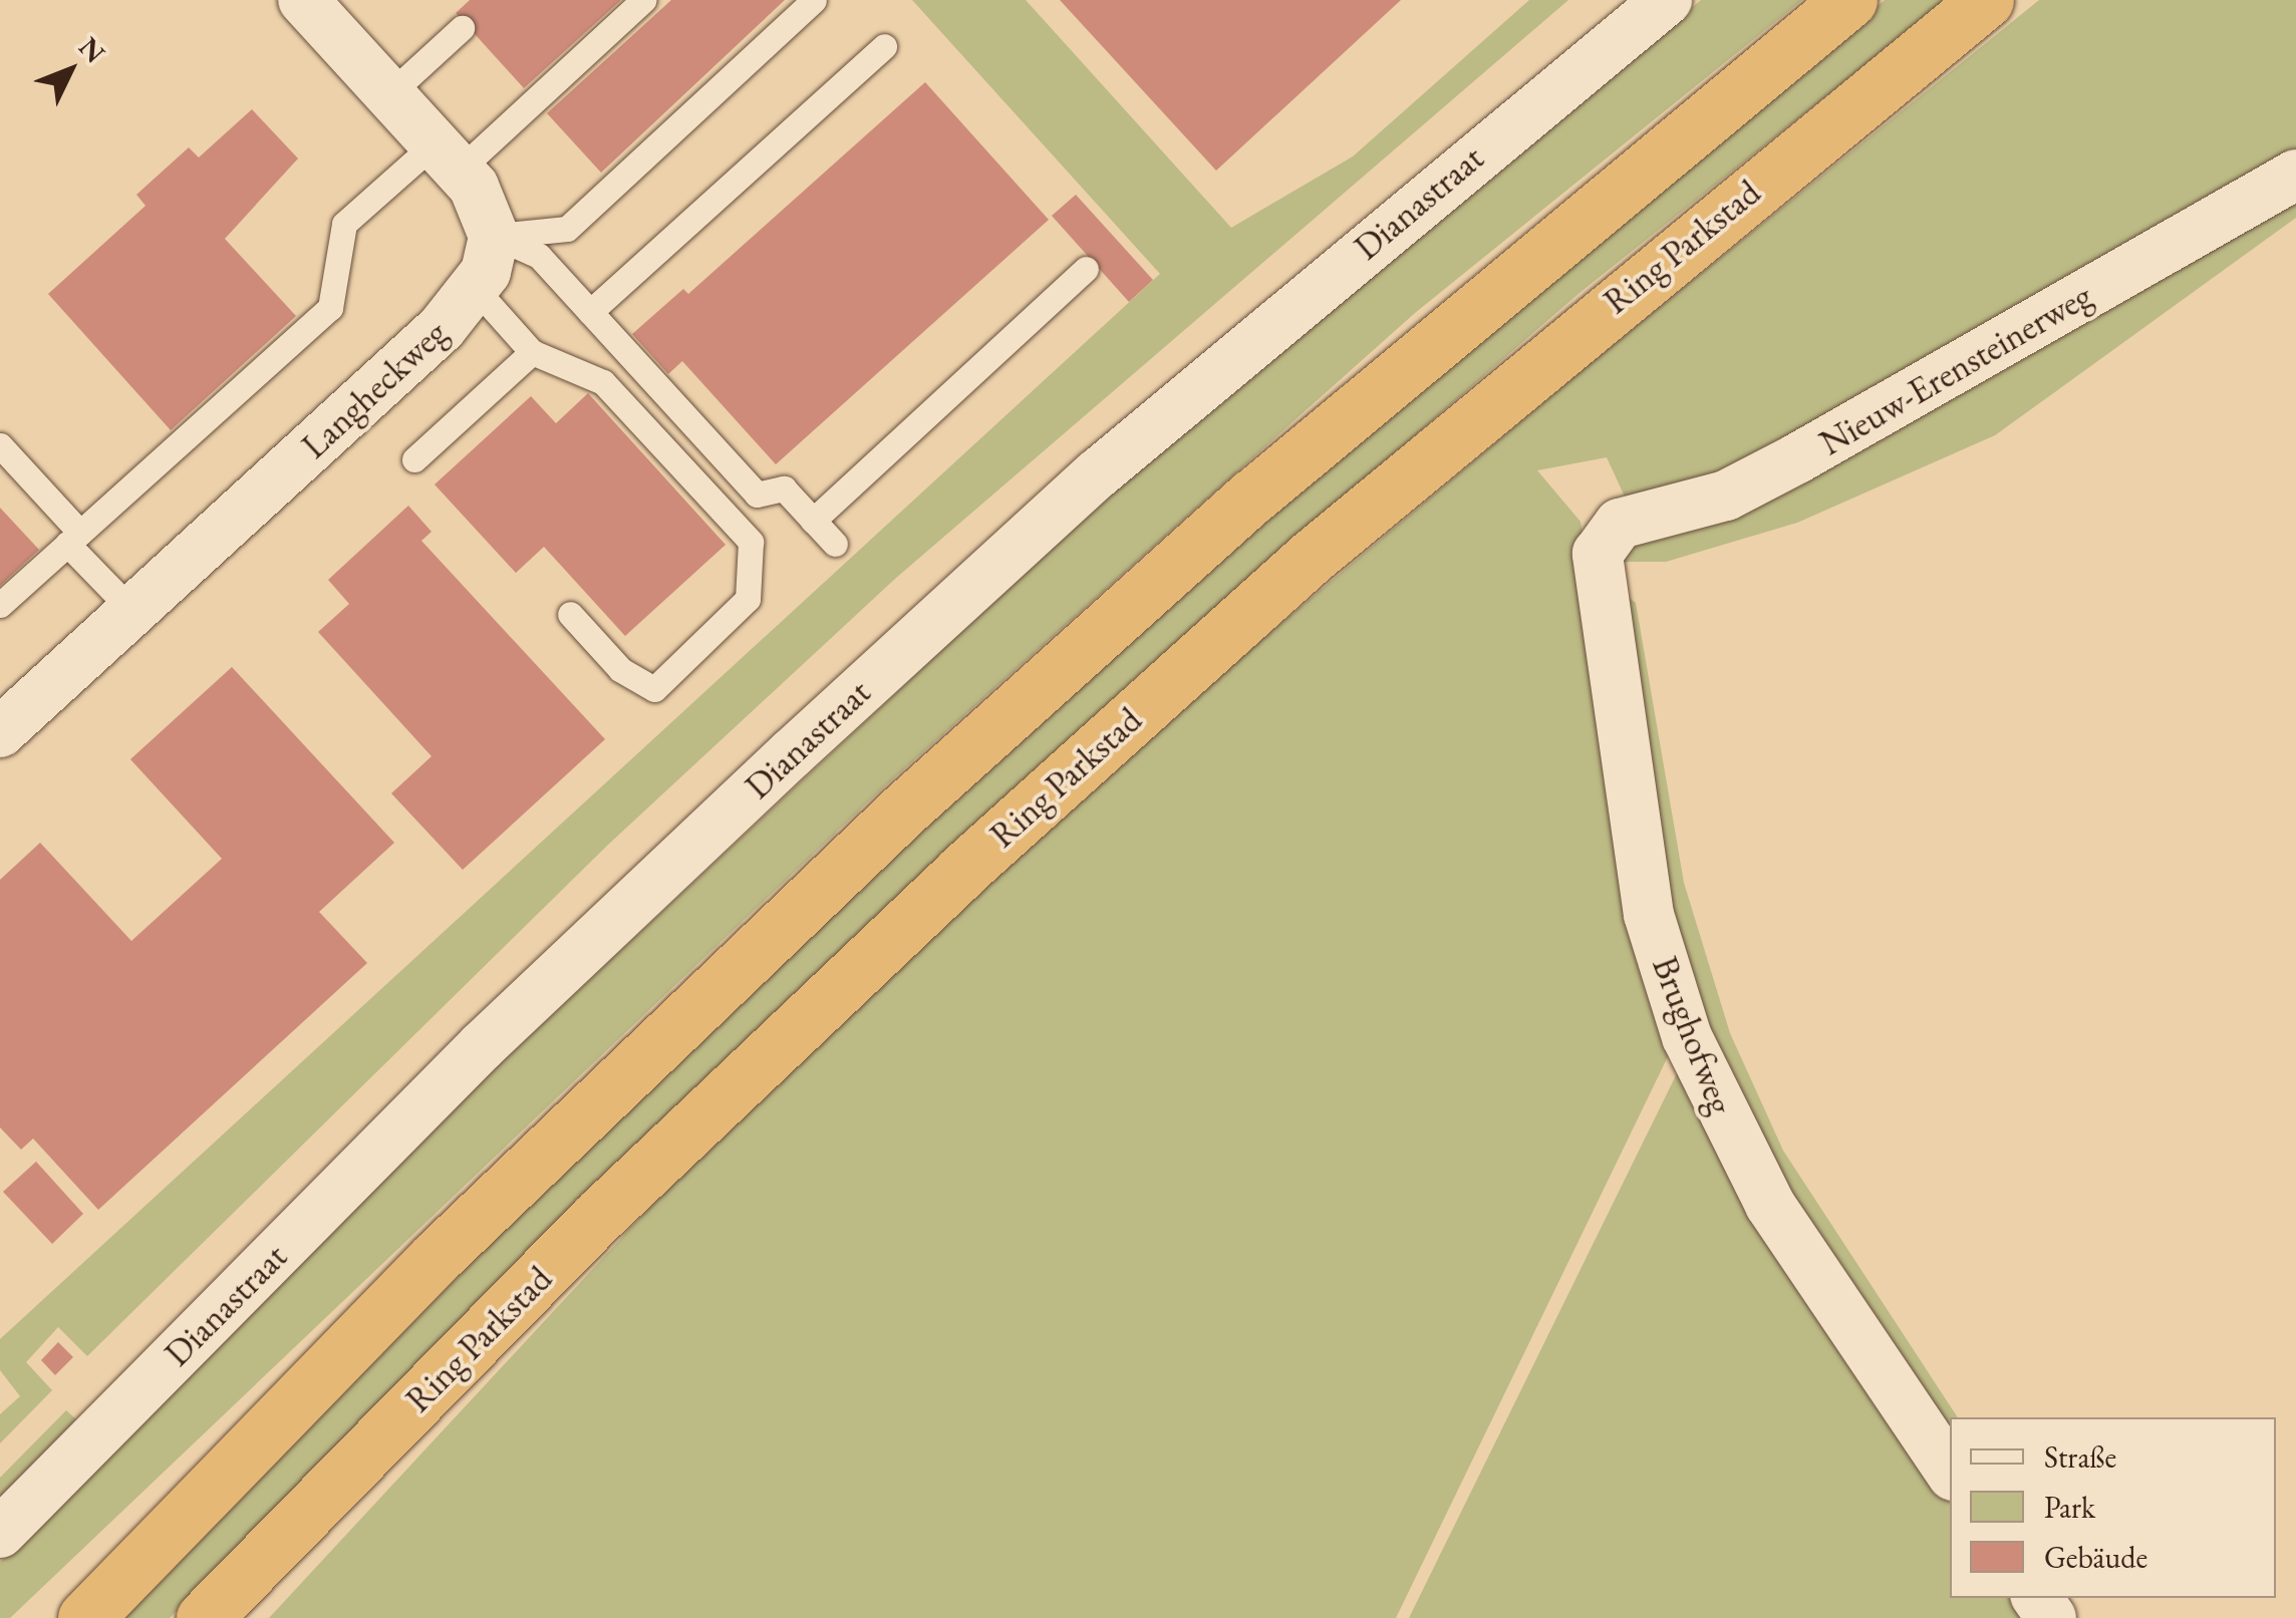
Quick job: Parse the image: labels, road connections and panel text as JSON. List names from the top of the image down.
{
  "streets": {
    "highway": ["Ring Parkstad"],
    "street": [
      "Dianastraat",
      "Nieuw-Erensteinerweg",
      "Langheckweg",
      "Brughofweg"
    ]
  },
  "crossings": [
    ["Nieuw-Erensteinerweg", "Brughofweg"]
  ],
  "legend": ["Straße", "Park", "Gebäude"],
  "north": "top right"
}
